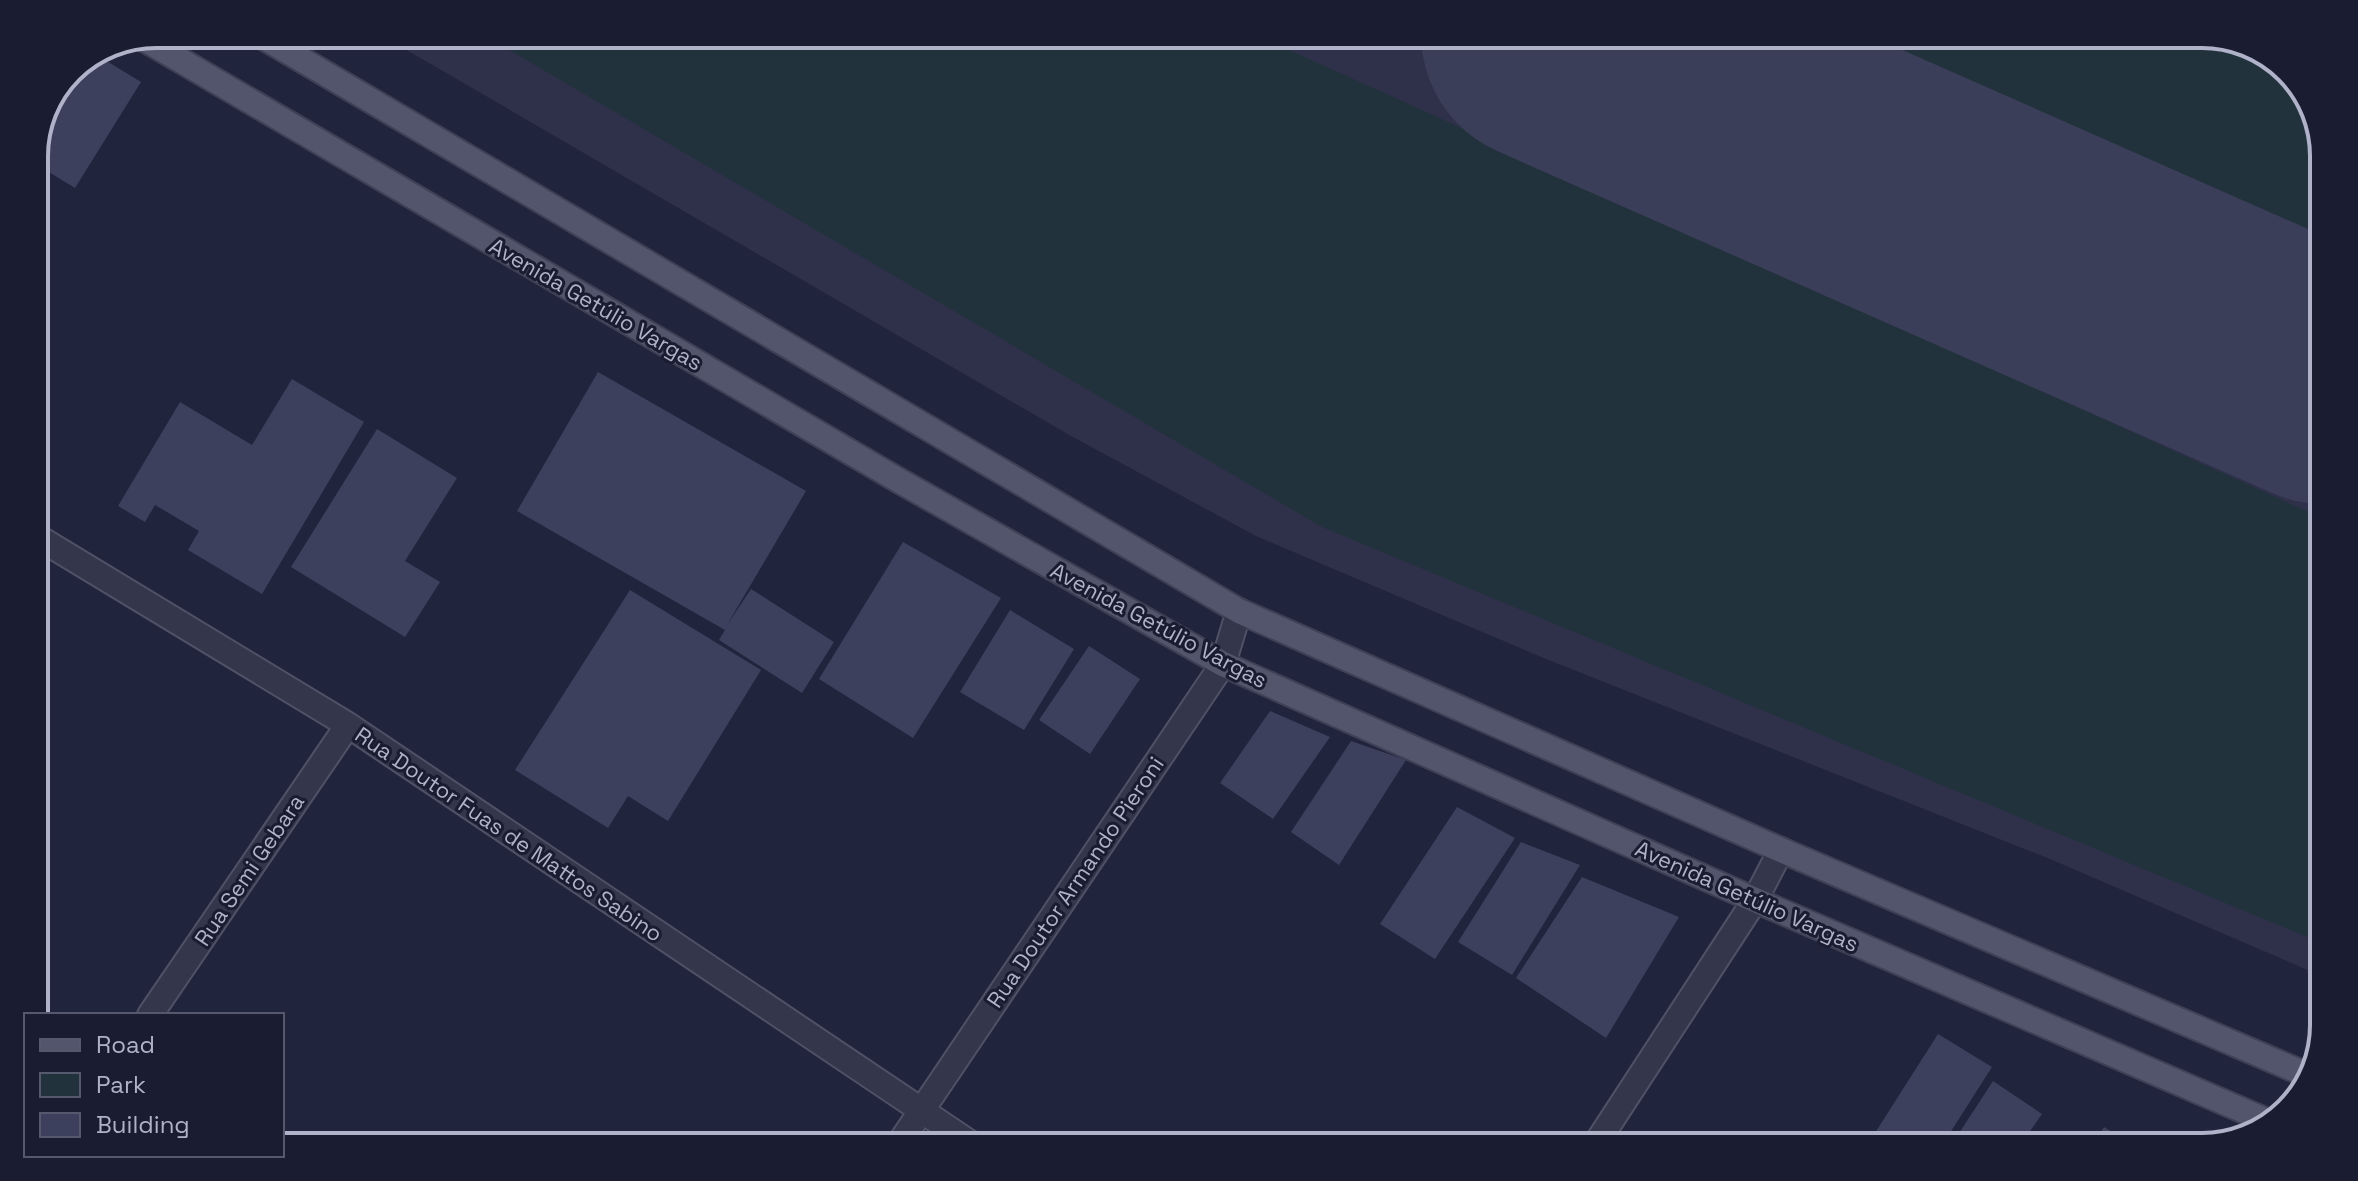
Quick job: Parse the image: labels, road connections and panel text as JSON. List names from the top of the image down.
{
  "streets": {
    "main road": ["Avenida Getúlio Vargas"],
    "street": ["Rua Doutor Fuas de Mattos Sabino", "Rua Semi Gebara", "Rua Doutor Armando Pieroni"]
  },
  "crossings": [
    ["Avenida Getúlio Vargas", "Rua Doutor Armando Pieroni"],
    ["Rua Doutor Fuas de Mattos Sabino", "Rua Semi Gebara"],
    ["Rua Doutor Fuas de Mattos Sabino", "Rua Doutor Armando Pieroni"]
  ],
  "legend": ["Road", "Park", "Building"]
}
